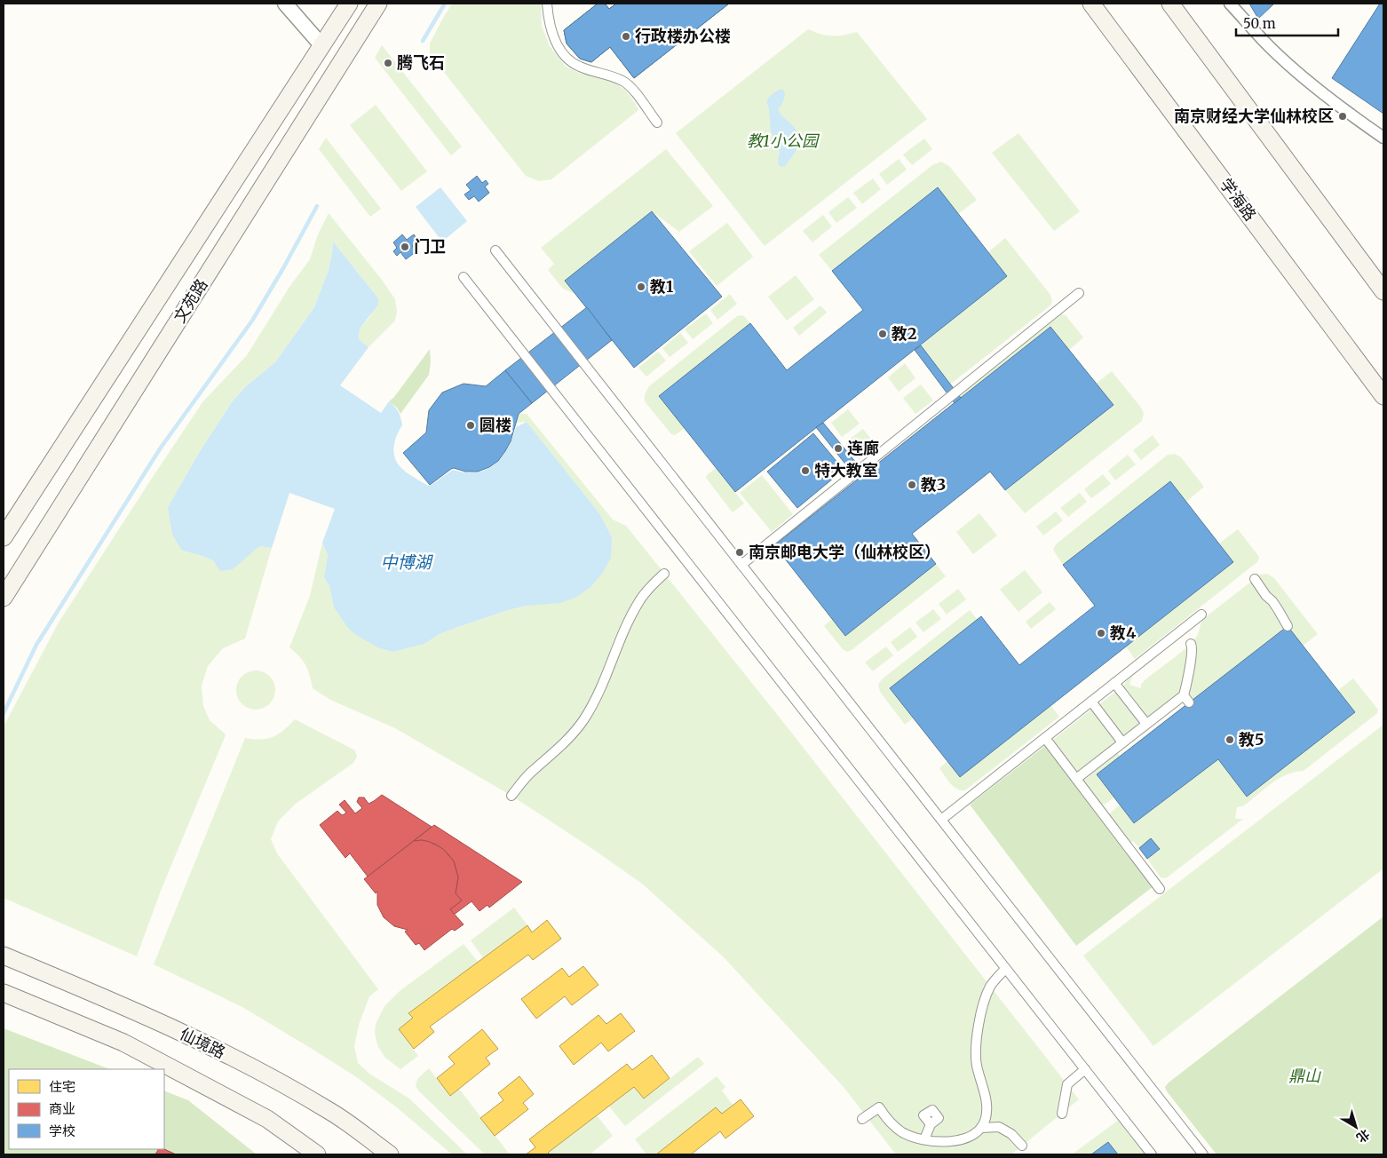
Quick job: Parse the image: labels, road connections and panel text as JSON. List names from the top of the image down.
{
  "streets": {
    "main road": ["学海路", "文苑路", "仙境路"]
  },
  "water": ["中博湖"],
  "parks": ["教1小公园", "鼎山"],
  "places": [
    "行政楼办公楼",
    "腾飞石",
    "南京财经大学仙林校区",
    "门卫",
    "教1",
    "教2",
    "圆楼",
    "连廊",
    "特大教室",
    "教3",
    "南京邮电大学（仙林校区）",
    "教4",
    "教5"
  ],
  "legend": ["住宅", "商业", "学校"],
  "scale_bar": "50 m",
  "north": "bottom right"
}
